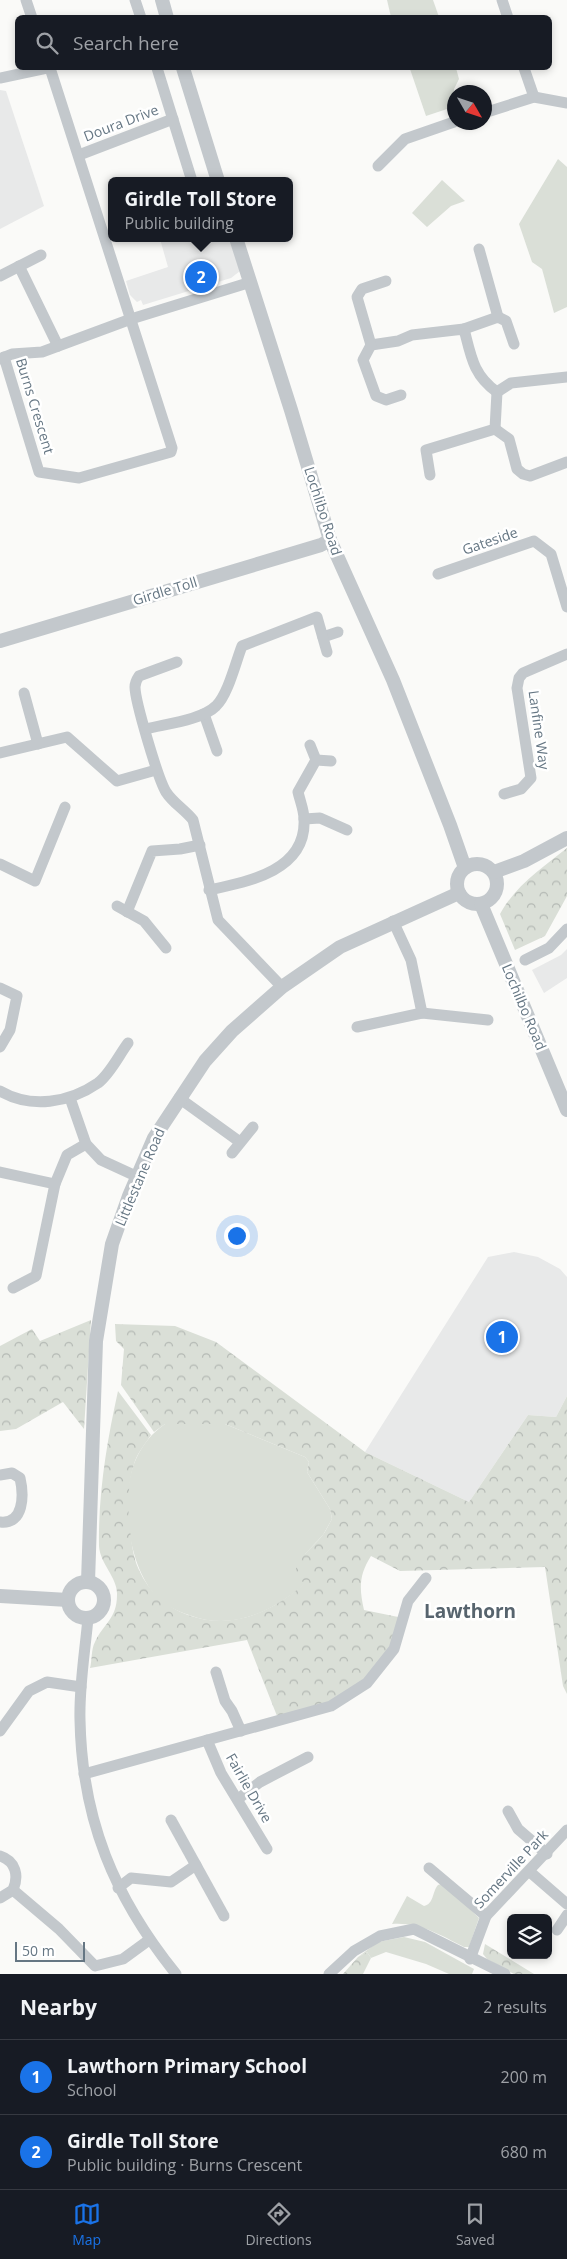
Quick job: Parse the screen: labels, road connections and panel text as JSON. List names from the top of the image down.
{
  "streets": {
    "street": [
      "Doura Drive",
      "Burns Crescent",
      "Lochlibo Road",
      "Gateside",
      "Girdle Toll",
      "Lanfine Way",
      "Lochilbo Road",
      "Littlestane Road",
      "Fairlie Drive",
      "Somerville Park"
    ]
  },
  "crossings": [
    ["Burns Crescent", "Lochlibo Road"],
    ["Lochlibo Road", "Girdle Toll"],
    ["Lochlibo Road", "Lochilbo Road"],
    ["Lochlibo Road", "Littlestane Road"],
    ["Lochilbo Road", "Littlestane Road"]
  ],
  "districts": ["Lawthorn"],
  "scale_bar": "50 m",
  "north": "bottom right",
  "page": {
    "search": "Search here",
    "popup": ["Girdle Toll Store", "Public building"],
    "pins": ["2", "1"],
    "scale": "50 m",
    "heading": ["Nearby", "2 results"],
    "list": [
      {
        "mark": "1",
        "name": "Lawthorn Primary School",
        "note": "School",
        "value": "200 m"
      },
      {
        "mark": "2",
        "name": "Girdle Toll Store",
        "note": "Public building · Burns Crescent",
        "value": "680 m"
      }
    ],
    "nav": ["Map", "Directions", "Saved"]
  }
}
